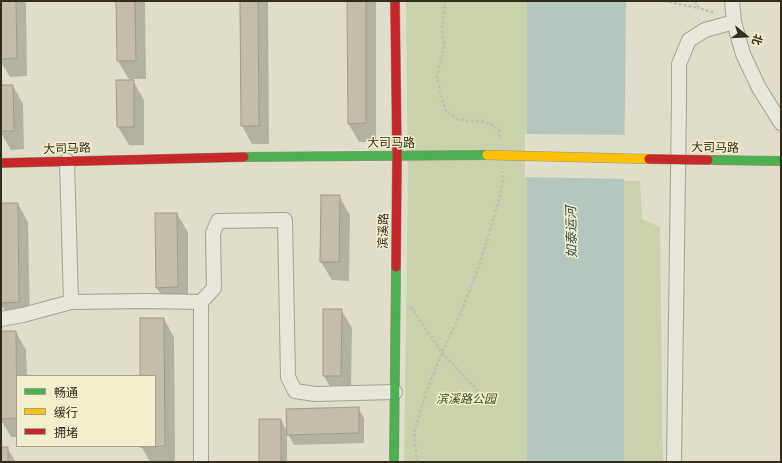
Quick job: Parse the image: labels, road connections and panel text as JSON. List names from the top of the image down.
{
  "streets": {
    "street": ["大司马路", "滨溪路"]
  },
  "crossings": [
    ["大司马路", "滨溪路"]
  ],
  "water": ["如泰运河"],
  "parks": ["滨溪路公园"],
  "legend": ["畅通", "缓行", "拥堵"],
  "north": "right"
}
